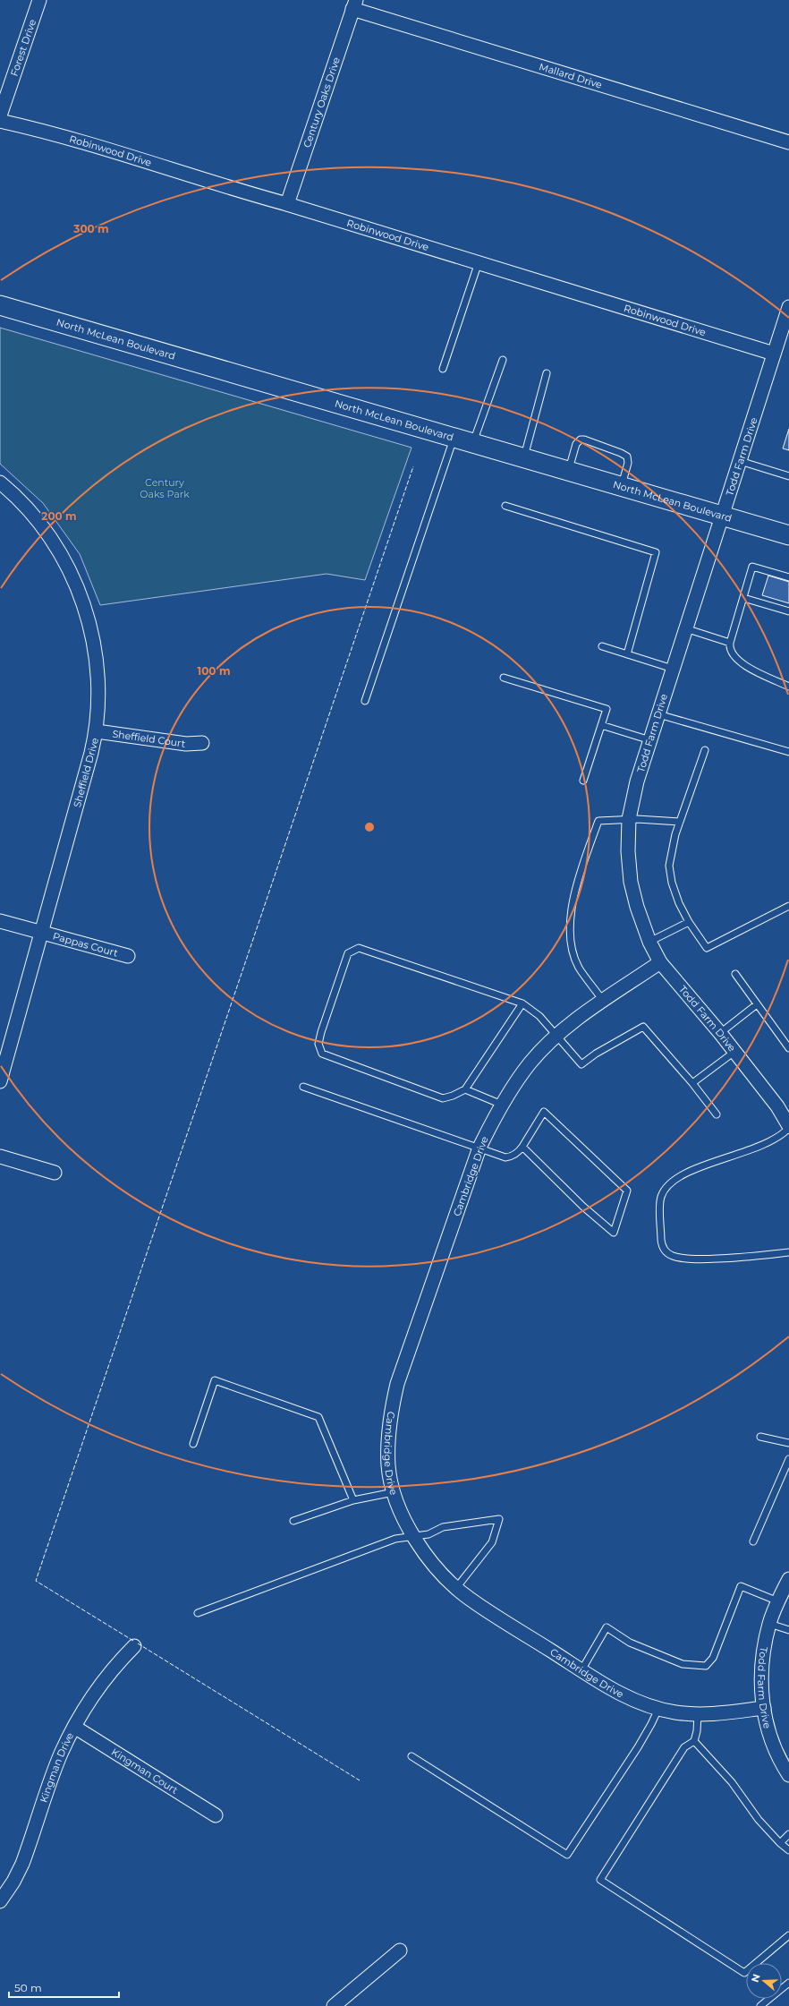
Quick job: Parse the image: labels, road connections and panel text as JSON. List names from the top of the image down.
{
  "streets": {
    "main road": ["North McLean Boulevard"],
    "street": [
      "Forest Drive",
      "Mallard Drive",
      "Century Oaks Drive",
      "Robinwood Drive",
      "Todd Farm Drive",
      "Sheffield Court",
      "Sheffield Drive",
      "Pappas Court",
      "Cambridge Drive",
      "Kingman Drive",
      "Kingman Court"
    ]
  },
  "crossings": [
    ["Mallard Drive", "Century Oaks Drive"],
    ["Century Oaks Drive", "Robinwood Drive"],
    ["Robinwood Drive", "Todd Farm Drive"],
    ["North McLean Boulevard", "Todd Farm Drive"],
    ["Todd Farm Drive", "Cambridge Drive"],
    ["Sheffield Court", "Sheffield Drive"],
    ["Sheffield Drive", "Pappas Court"],
    ["Kingman Drive", "Kingman Court"]
  ],
  "parks": ["Century Oaks Park"],
  "scale_bar": "50 m",
  "north": "left",
  "rings": ["300 m", "200 m", "100 m"]
}
